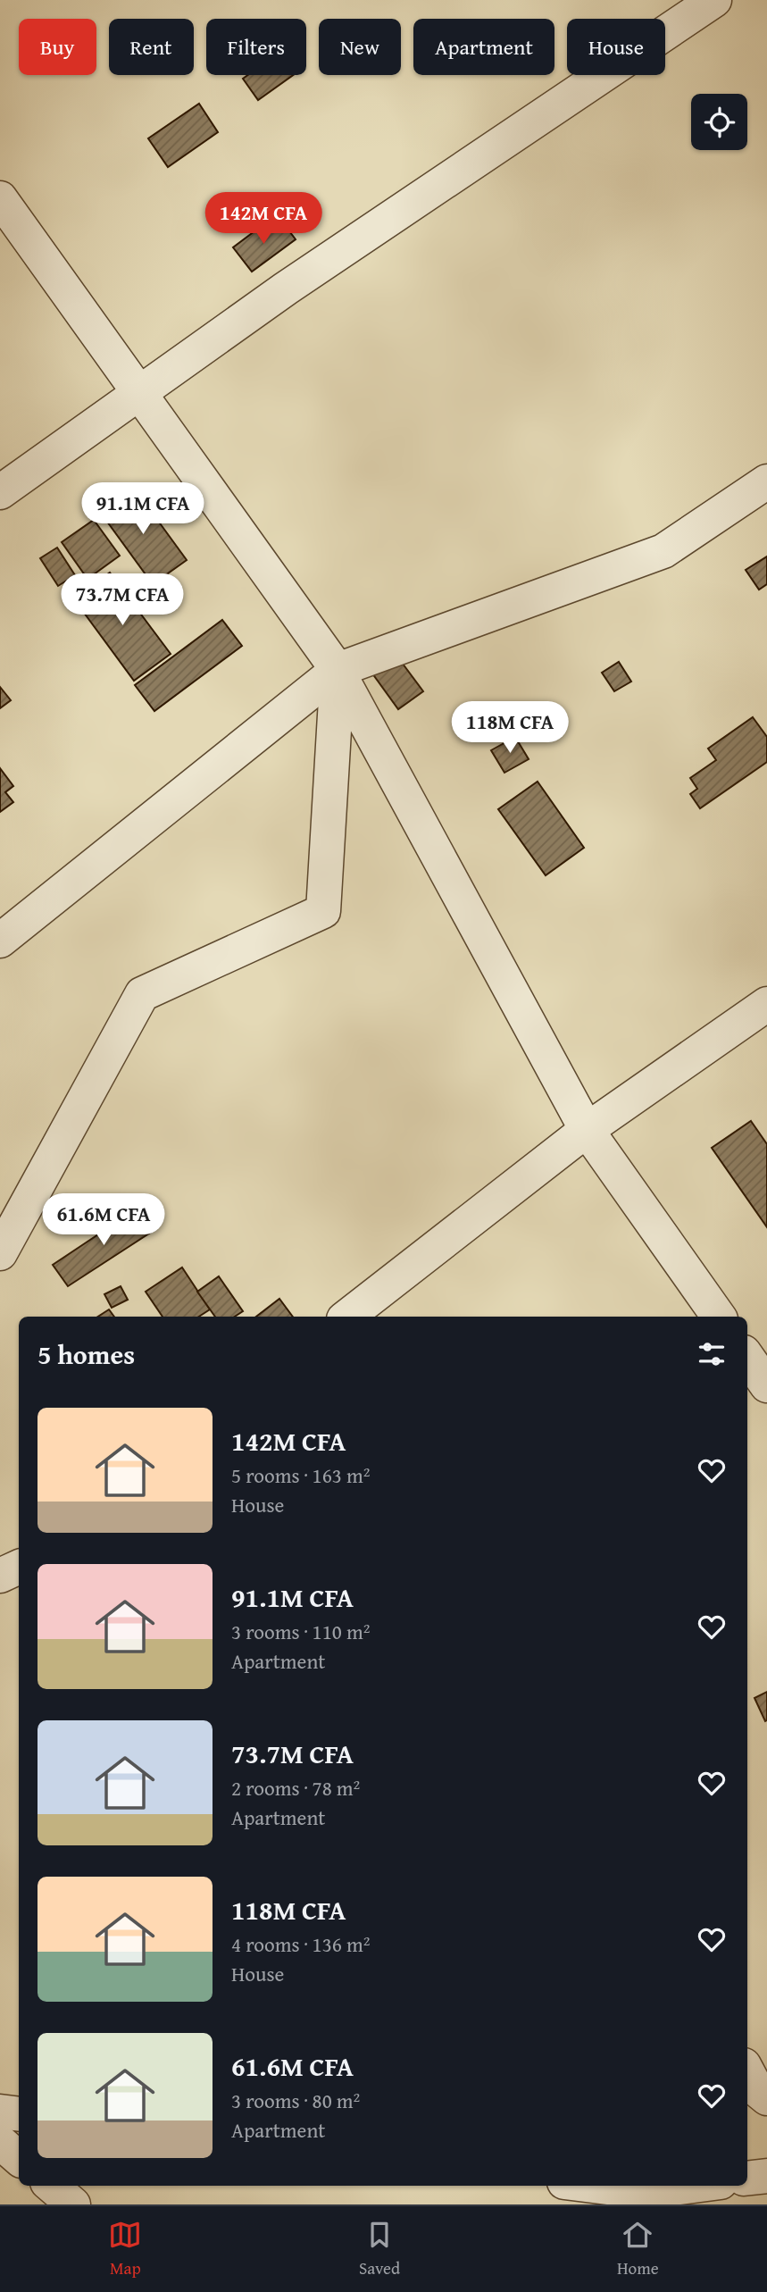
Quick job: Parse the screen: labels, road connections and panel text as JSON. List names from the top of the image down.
{
  "page": {
    "chip": [
      "Buy",
      "Rent",
      "Filters",
      "New",
      "Apartment",
      "House"
    ],
    "price": [
      "142M CFA",
      "91.1M CFA",
      "73.7M CFA",
      "118M CFA",
      "61.6M CFA"
    ],
    "heading": "5 homes",
    "list": [
      {
        "name": "142M CFA",
        "note": "5 rooms · 163 m² · House"
      },
      {
        "name": "91.1M CFA",
        "note": "3 rooms · 110 m² · Apartment"
      },
      {
        "name": "73.7M CFA",
        "note": "2 rooms · 78 m² · Apartment"
      },
      {
        "name": "118M CFA",
        "note": "4 rooms · 136 m² · House"
      },
      {
        "name": "61.6M CFA",
        "note": "3 rooms · 80 m² · Apartment"
      }
    ],
    "tabs": ["Map", "Saved", "Home"]
  }
}
